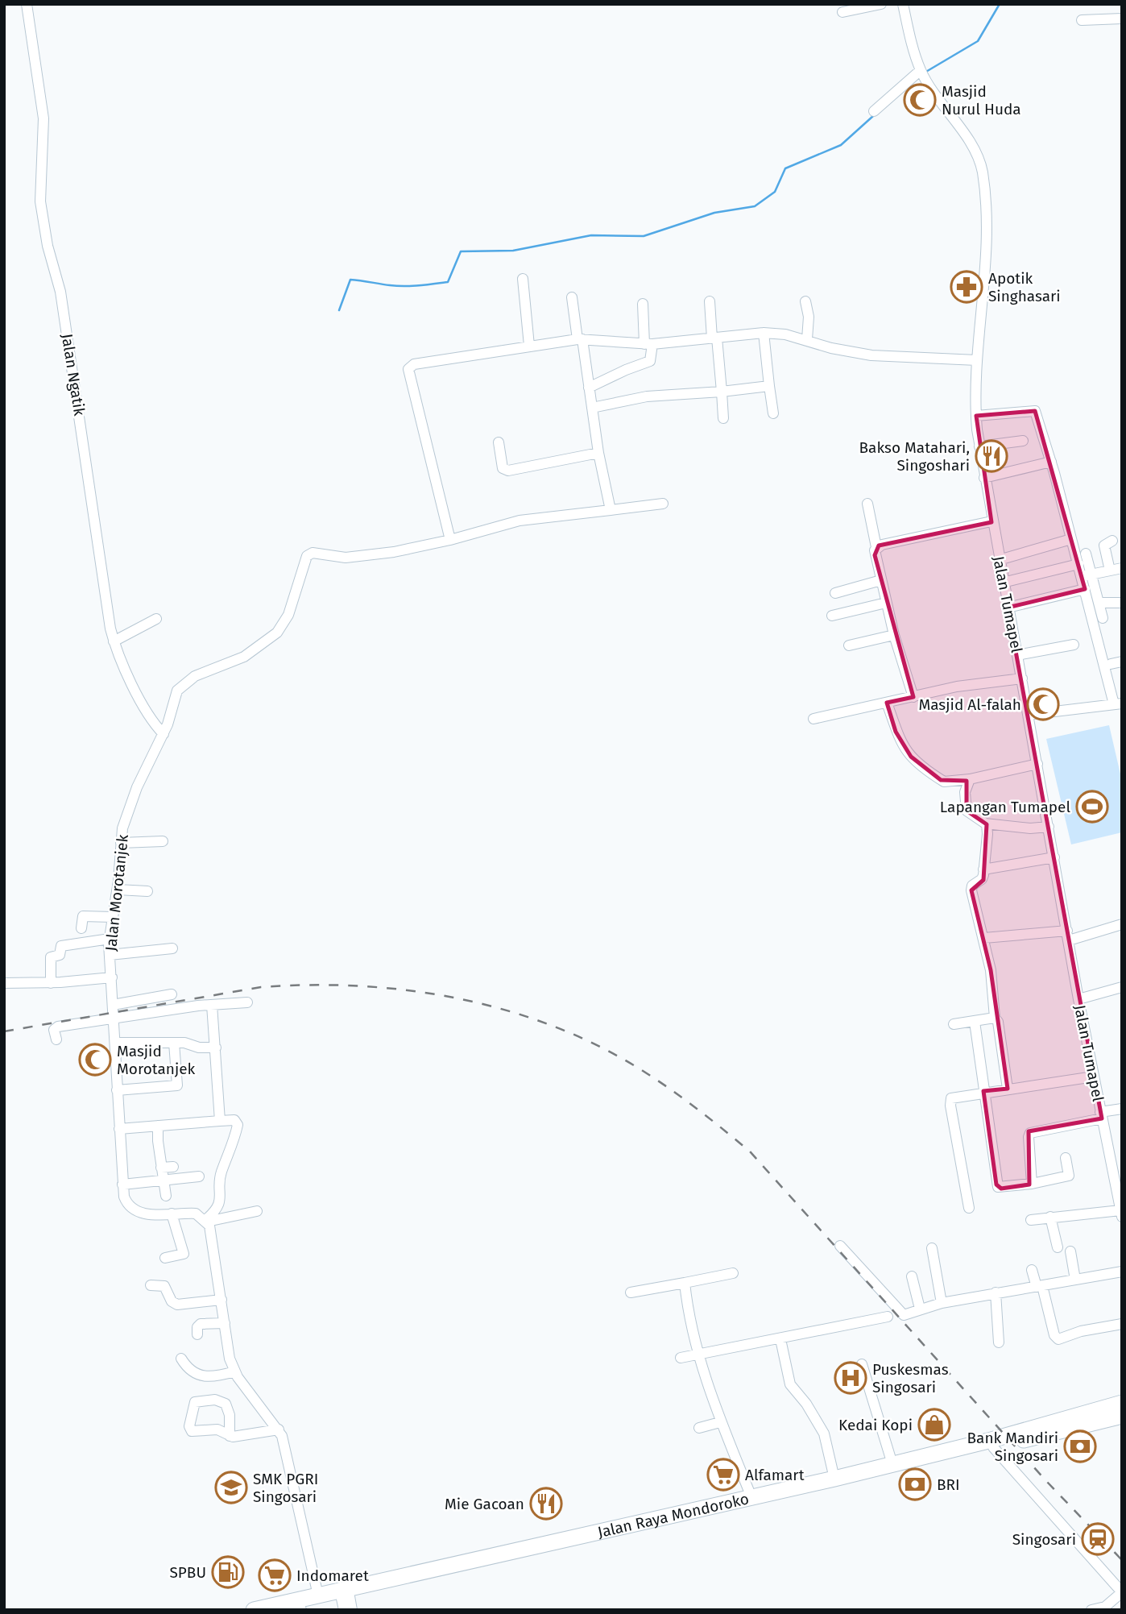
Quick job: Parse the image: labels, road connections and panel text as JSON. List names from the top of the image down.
{
  "streets": {
    "highway": ["Jalan Raya Mondoroko"],
    "street": ["Jalan Ngatik", "Jalan Tumapel", "Jalan Morotanjek"]
  },
  "crossings": [
    ["Jalan Ngatik", "Jalan Morotanjek"]
  ],
  "places": {
    "mosque": ["Masjid Nurul Huda", "Masjid Al-falah", "Masjid Morotanjek"],
    "pharmacy": ["Apotik Singhasari"],
    "restaurant": ["Bakso Matahari, Singoshari", "Mie Gacoan"],
    "sports": ["Lapangan Tumapel"],
    "hospital": ["Puskesmas Singosari"],
    "shop": ["Kedai Kopi"],
    "bank": ["Bank Mandiri Singosari", "BRI"],
    "supermarket": ["Alfamart", "Indomaret"],
    "school or university": ["SMK PGRI Singosari"],
    "station": ["Singosari"],
    "fuel station": ["SPBU"]
  }
}
